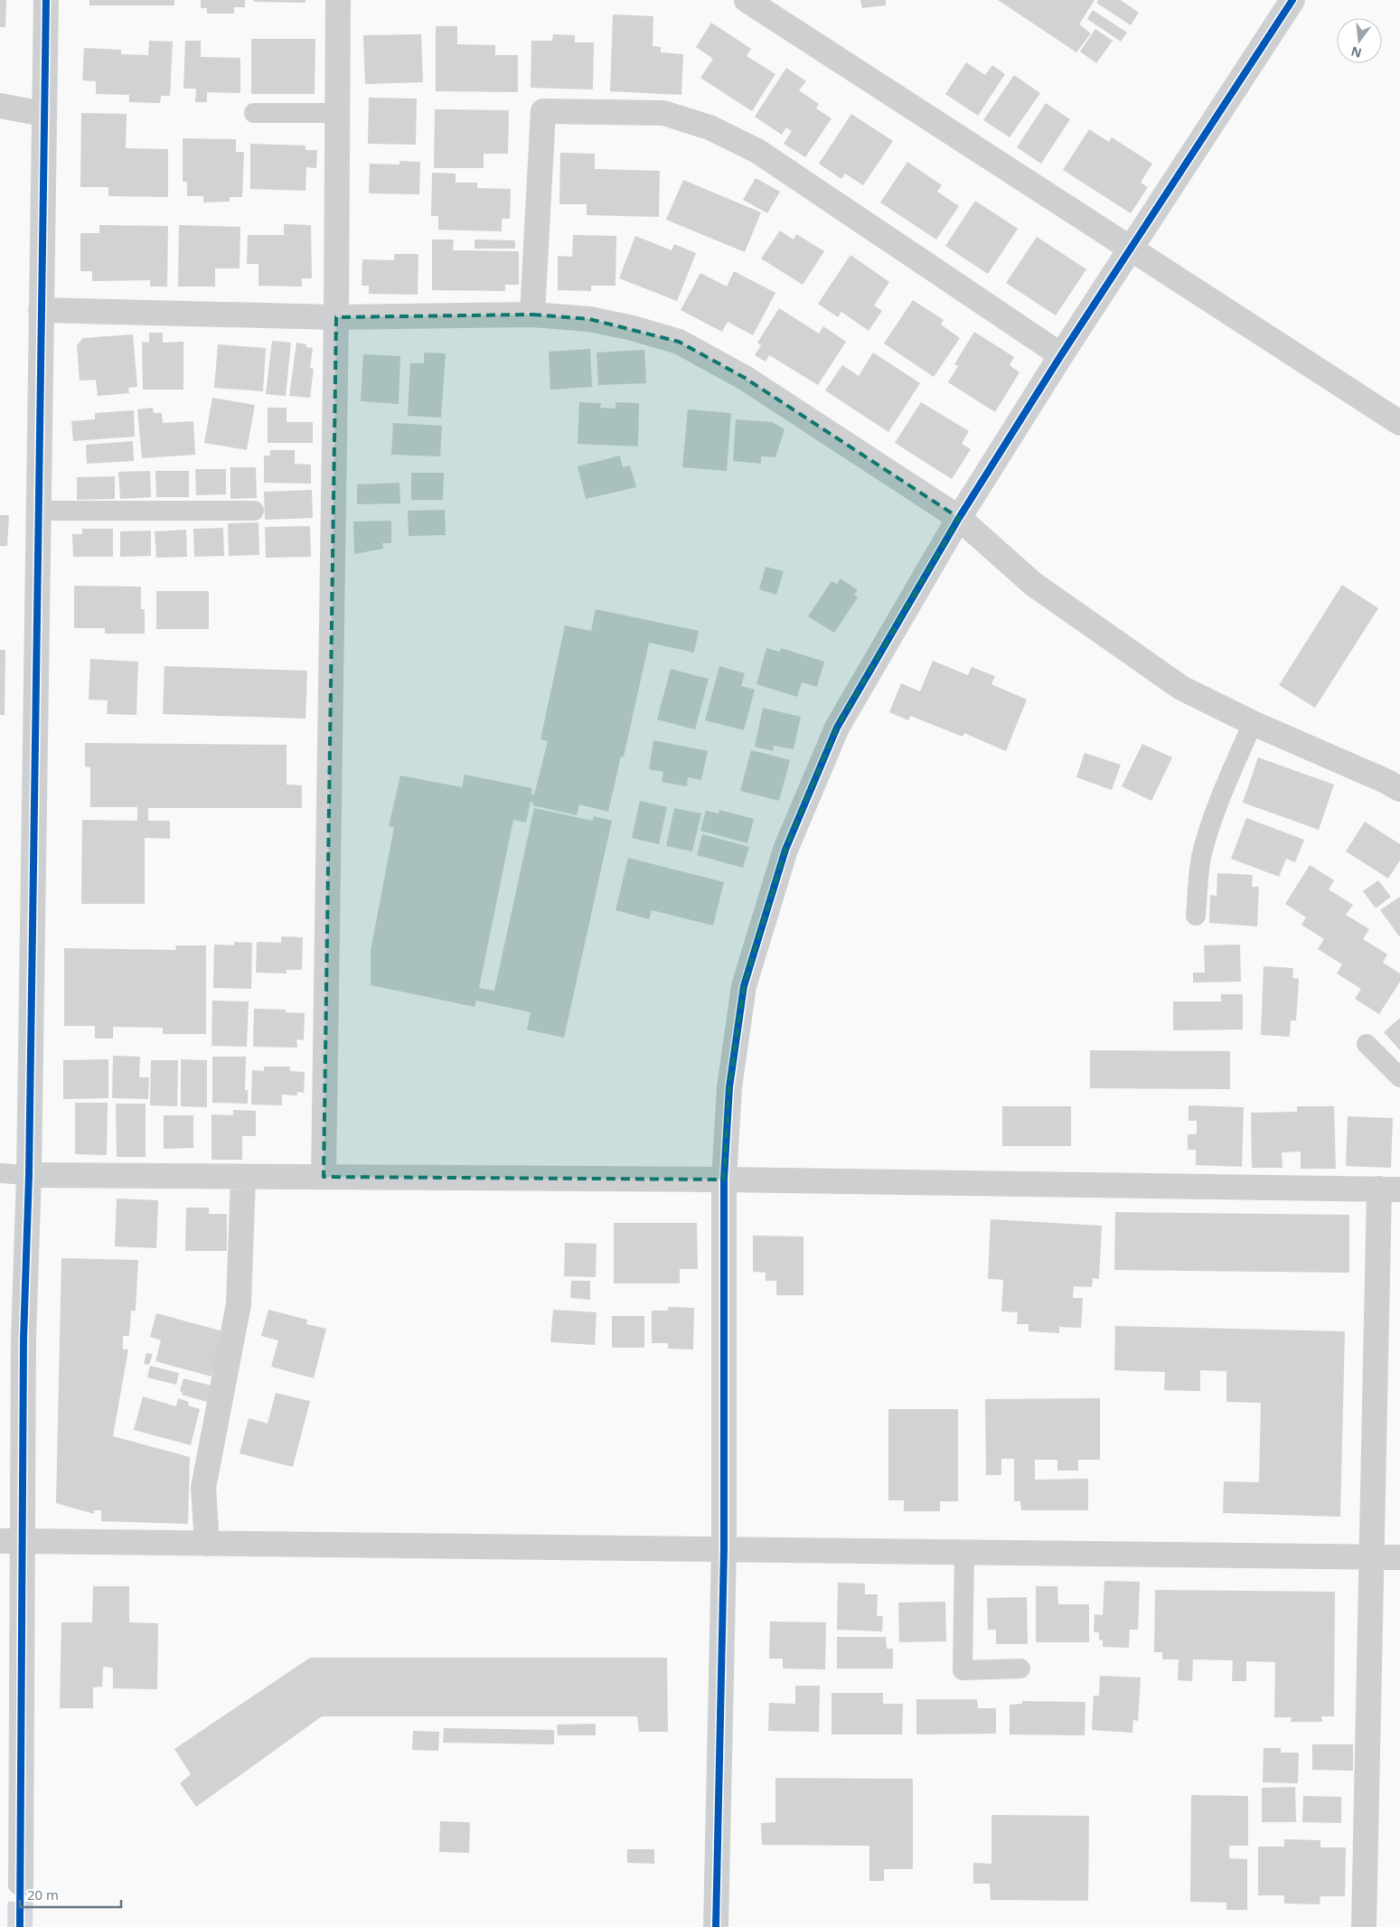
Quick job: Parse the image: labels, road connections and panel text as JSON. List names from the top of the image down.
{
  "scale_bar": "20 m",
  "north": "bottom"
}
